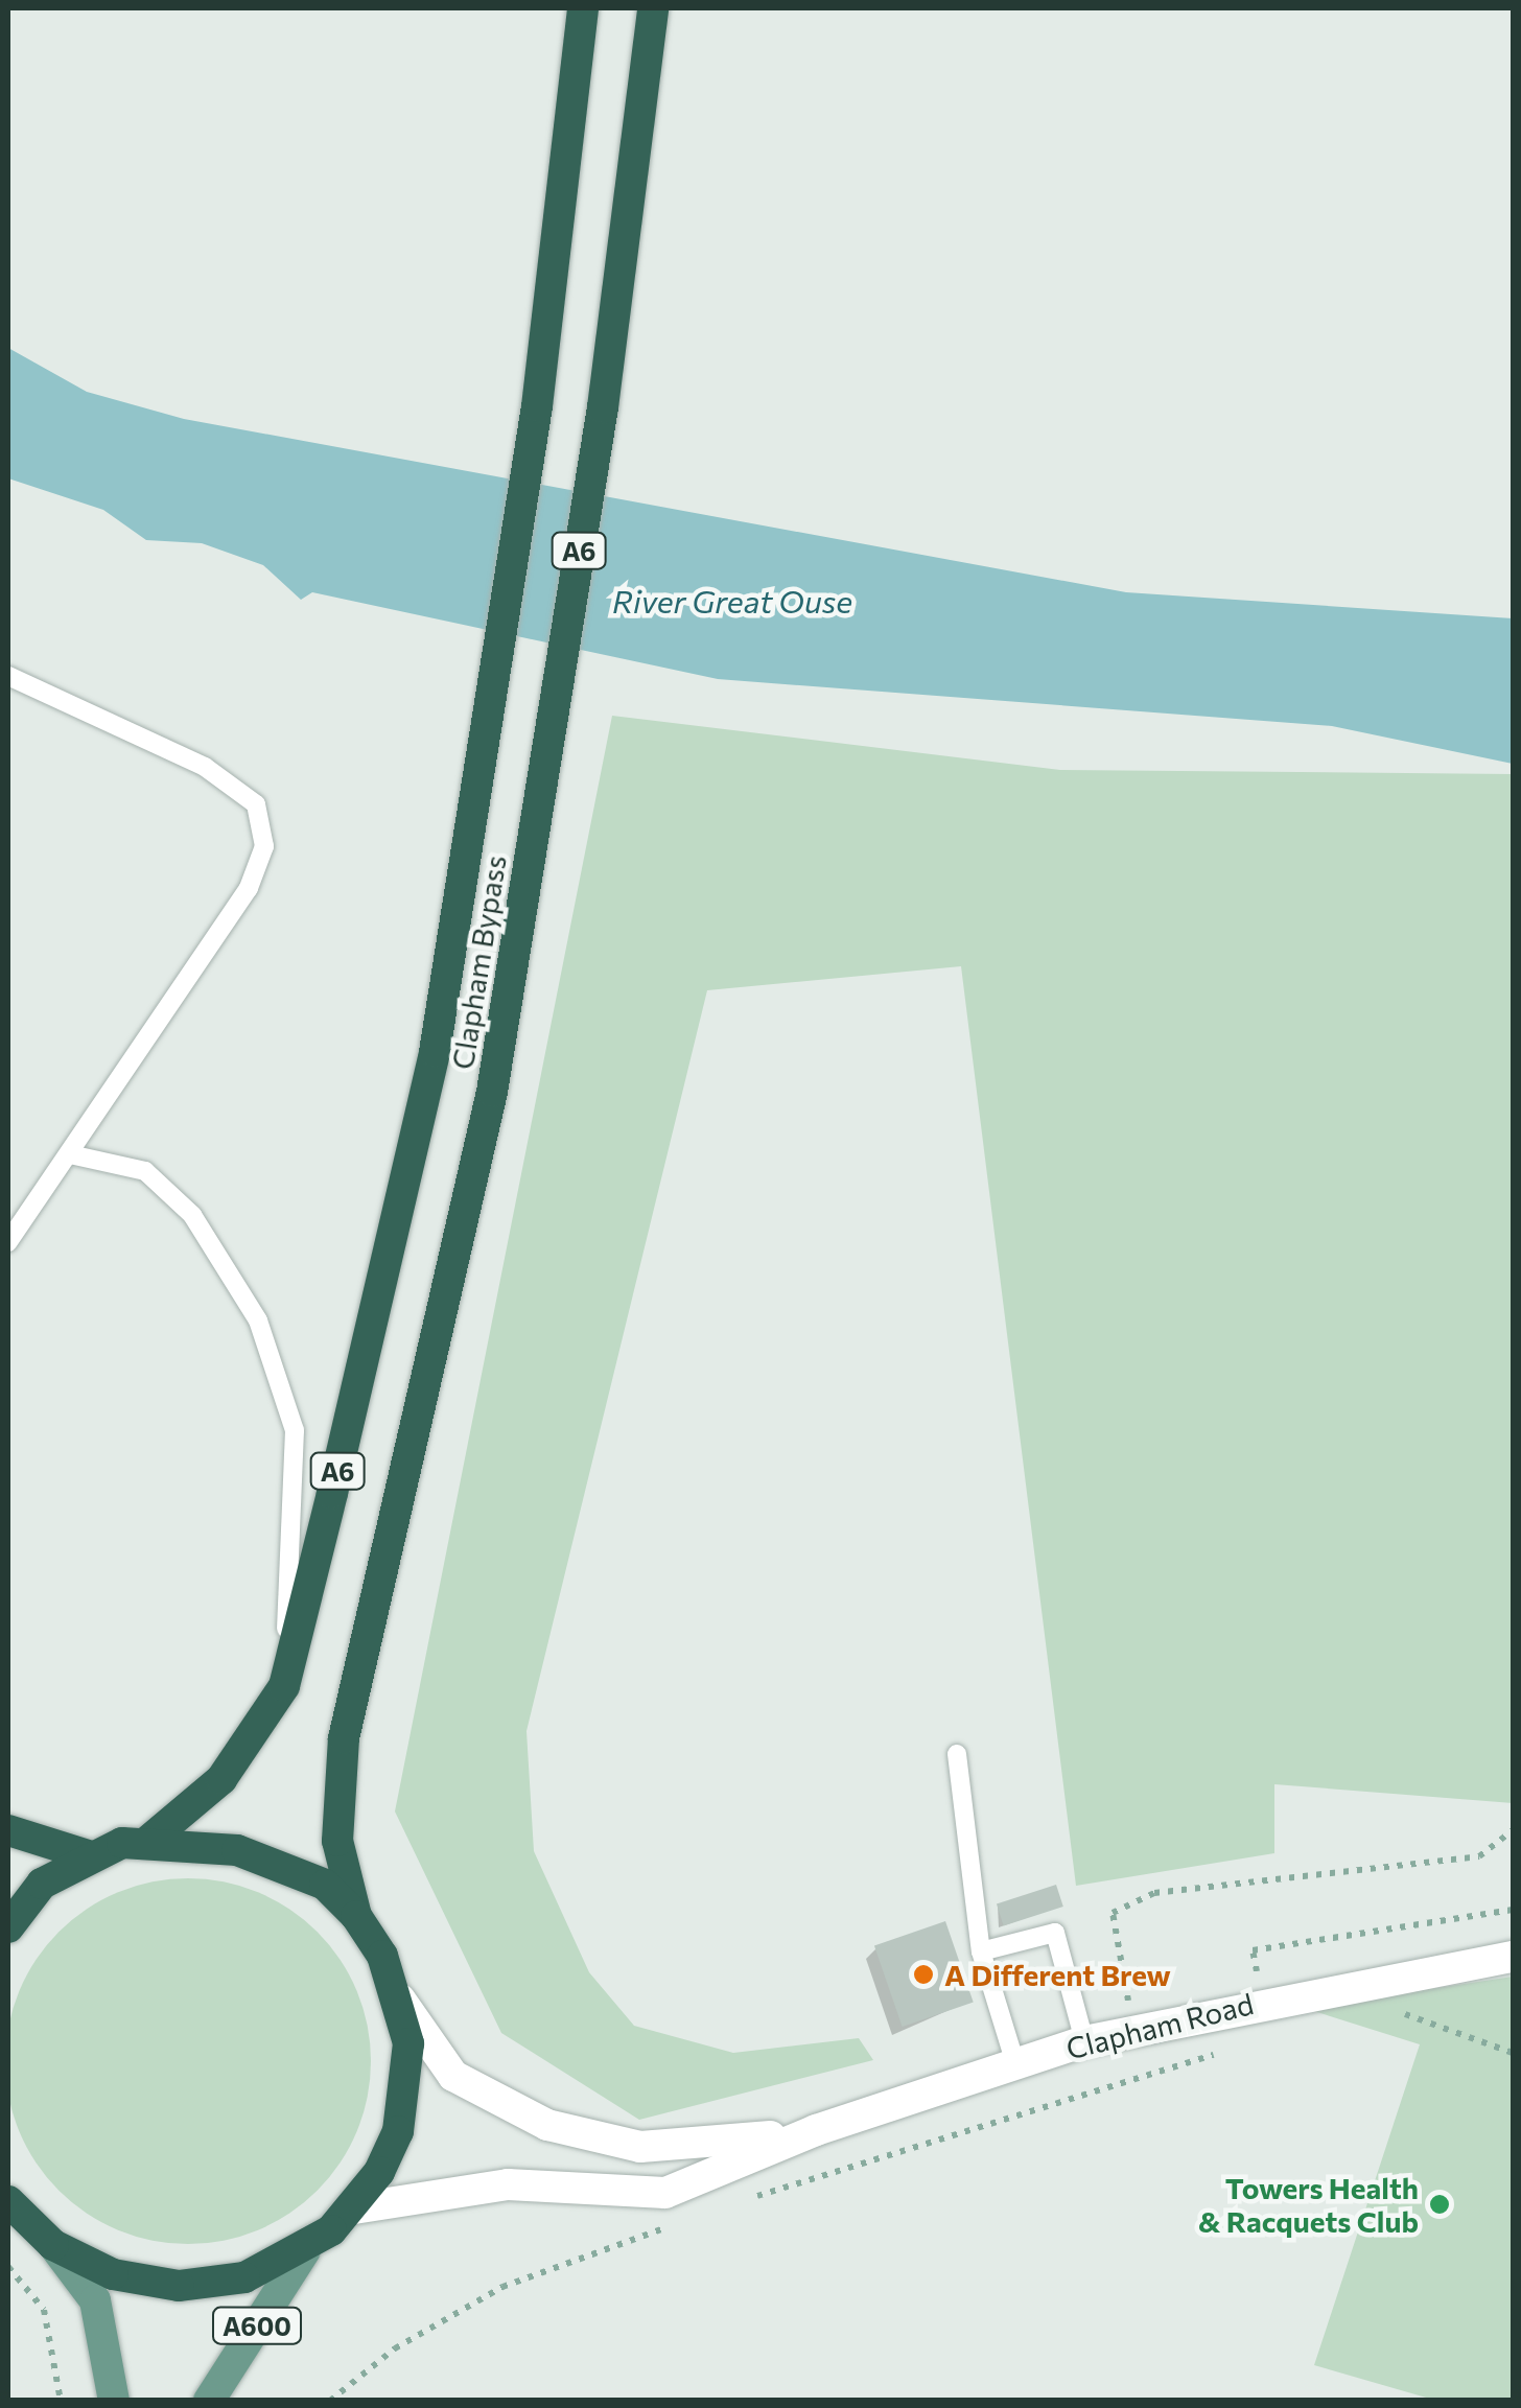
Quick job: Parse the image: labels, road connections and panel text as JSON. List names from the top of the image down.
{
  "streets": {
    "highway": ["A6", "Clapham Bypass"],
    "main road": ["A600"],
    "street": ["Clapham Road"]
  },
  "water": ["River Great Ouse"],
  "places": ["A Different Brew", "Towers Health & Racquets Club"]
}
